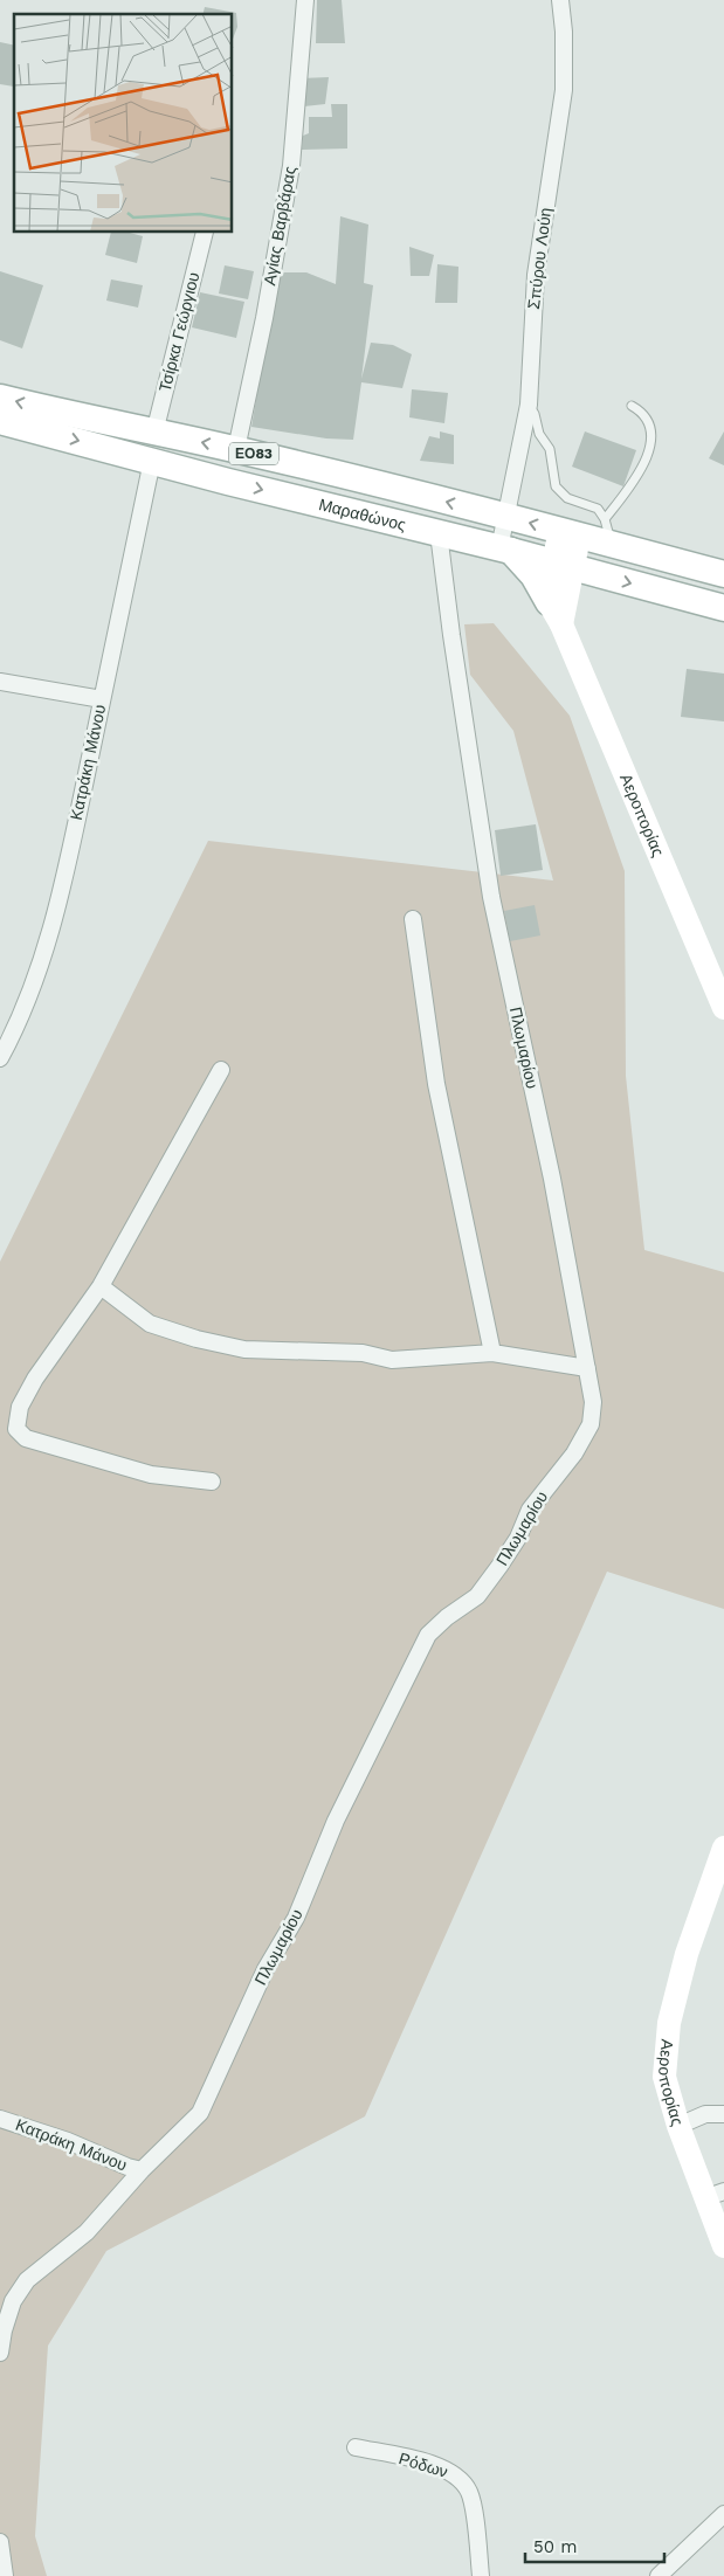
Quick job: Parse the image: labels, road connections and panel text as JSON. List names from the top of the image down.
{
  "streets": {
    "main road": ["ΕΟ83", "Μαραθώνος"],
    "street": [
      "Αγίας Βαρβάρας",
      "Σπύρου Λούη",
      "Τσίρκα Γεώργιου",
      "Κατράκη Μάνου",
      "Αεροπορίας",
      "Πλωμαρίου",
      "Ρόδων"
    ]
  },
  "crossings": [
    ["Αγίας Βαρβάρας", "Μαραθώνος"],
    ["Σπύρου Λούη", "Μαραθώνος"],
    ["Τσίρκα Γεώργιου", "Μαραθώνος"],
    ["Μαραθώνος", "Κατράκη Μάνου"],
    ["Μαραθώνος", "Πλωμαρίου"],
    ["Κατράκη Μάνου", "Πλωμαρίου"]
  ],
  "scale_bar": "50 m"
}
